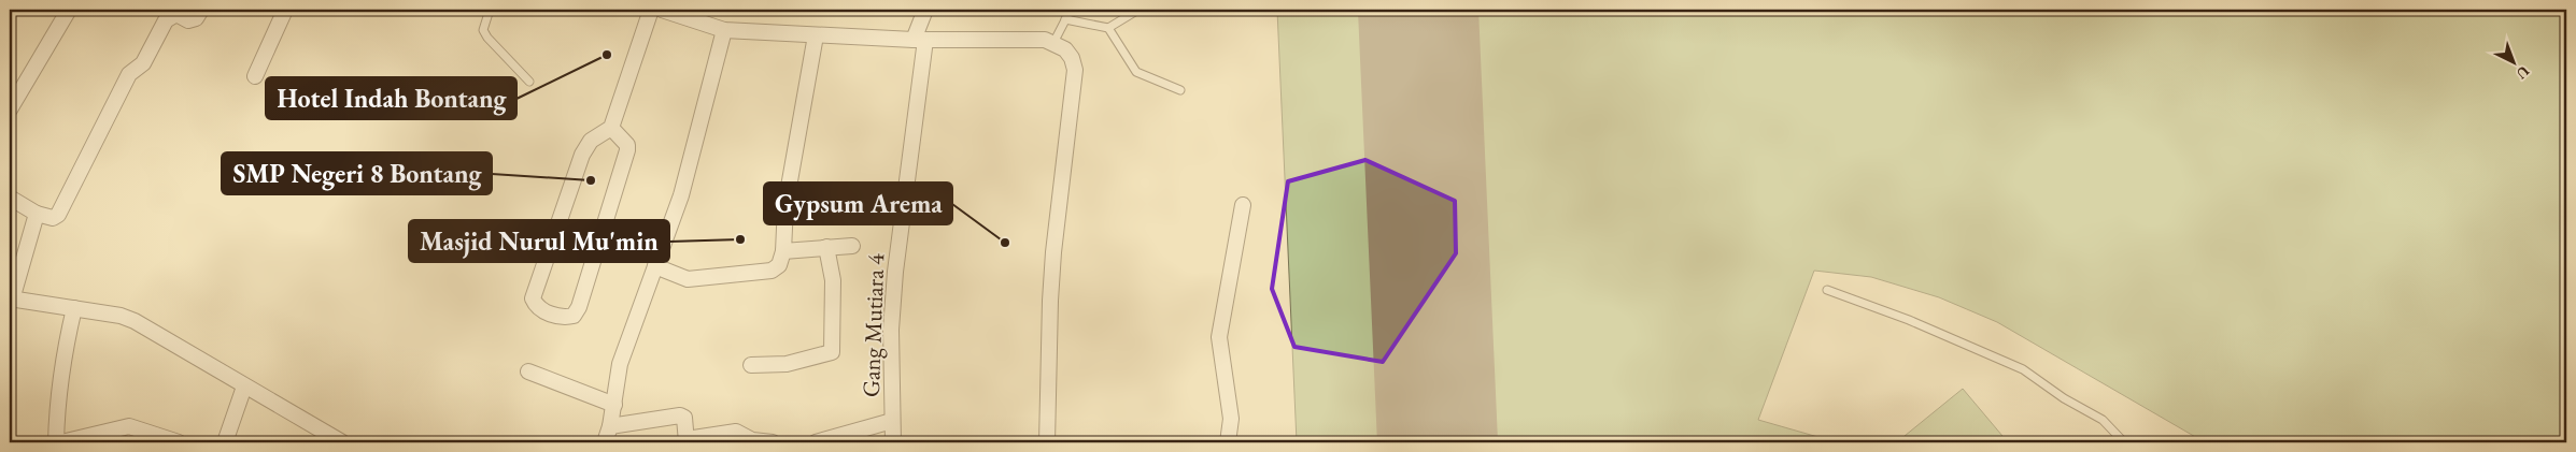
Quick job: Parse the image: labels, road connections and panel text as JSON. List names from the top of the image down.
{
  "streets": {
    "street": ["Gang Mutiara 4"]
  },
  "places": [
    "Hotel Indah Bontang",
    "SMP Negeri 8 Bontang",
    "Masjid Nurul Mu'min",
    "Gypsum Arema"
  ],
  "north": "bottom right"
}
